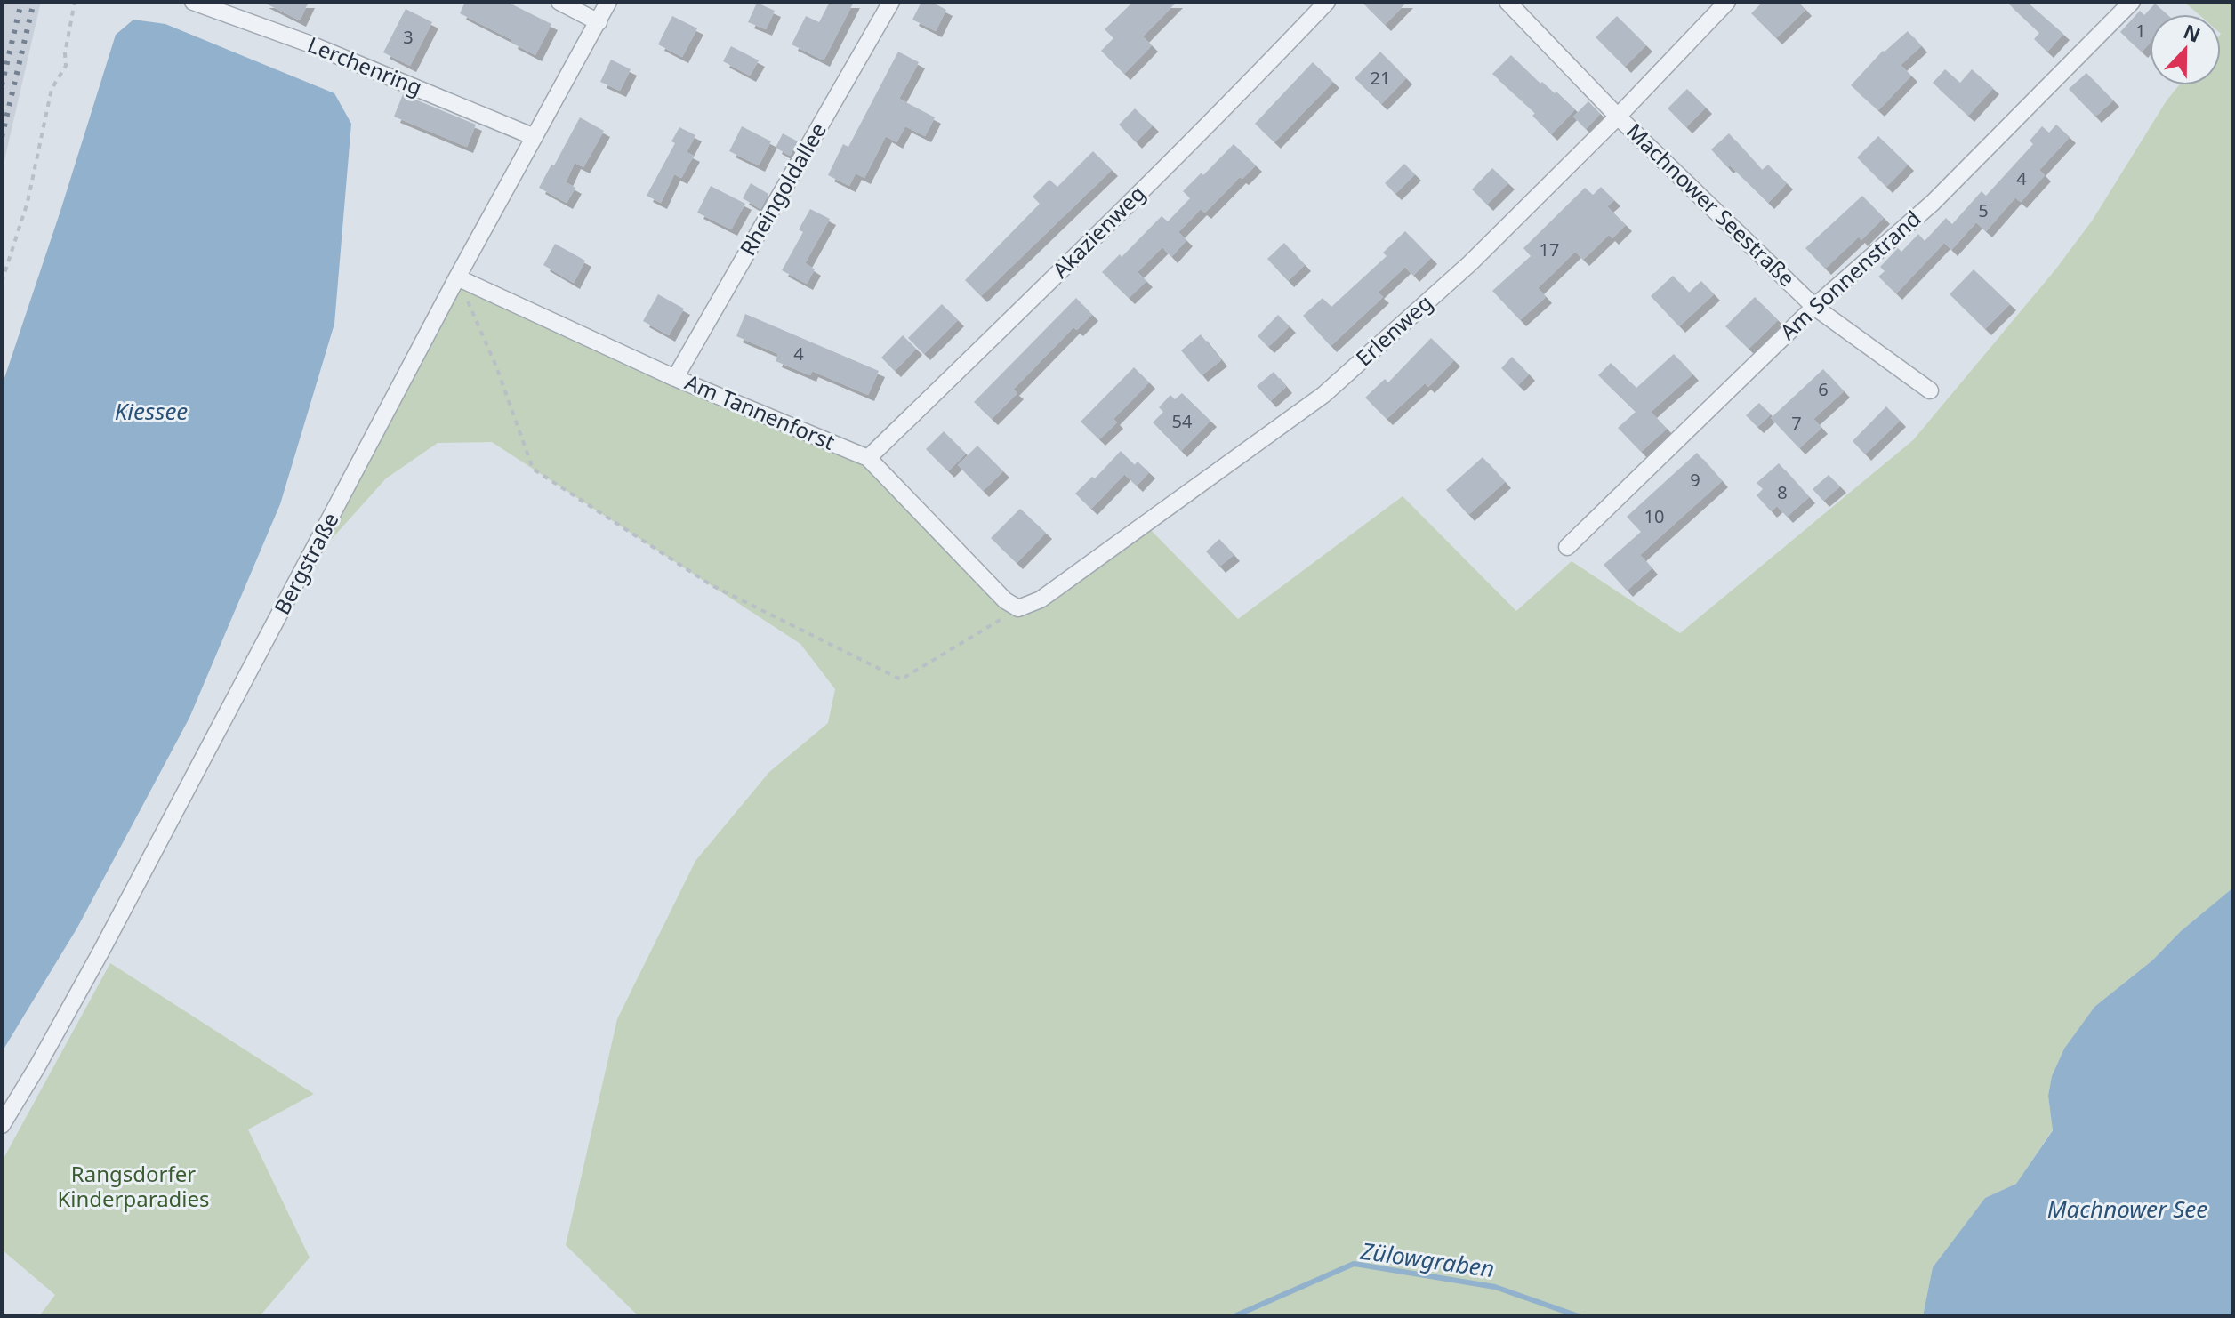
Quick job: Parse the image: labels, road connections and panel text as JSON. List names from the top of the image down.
{
  "streets": {
    "street": [
      "Lerchenring",
      "Rheingoldallee",
      "Machnower Seestraße",
      "Akazienweg",
      "Am Sonnenstrand",
      "Erlenweg",
      "Am Tannenforst",
      "Bergstraße"
    ]
  },
  "crossings": [
    ["Lerchenring", "Bergstraße"],
    ["Rheingoldallee", "Am Tannenforst"],
    ["Machnower Seestraße", "Am Sonnenstrand"],
    ["Machnower Seestraße", "Erlenweg"],
    ["Akazienweg", "Am Tannenforst"],
    ["Erlenweg", "Am Tannenforst"],
    ["Am Tannenforst", "Bergstraße"]
  ],
  "water": ["Kiessee", "Machnower See", "Zülowgraben"],
  "parks": ["Rangsdorfer Kinderparadies"],
  "house_numbers": [
    "1",
    "3",
    "21",
    "4",
    "5",
    "17",
    "4",
    "6",
    "54",
    "7",
    "9",
    "8",
    "10"
  ],
  "north": "top"
}
